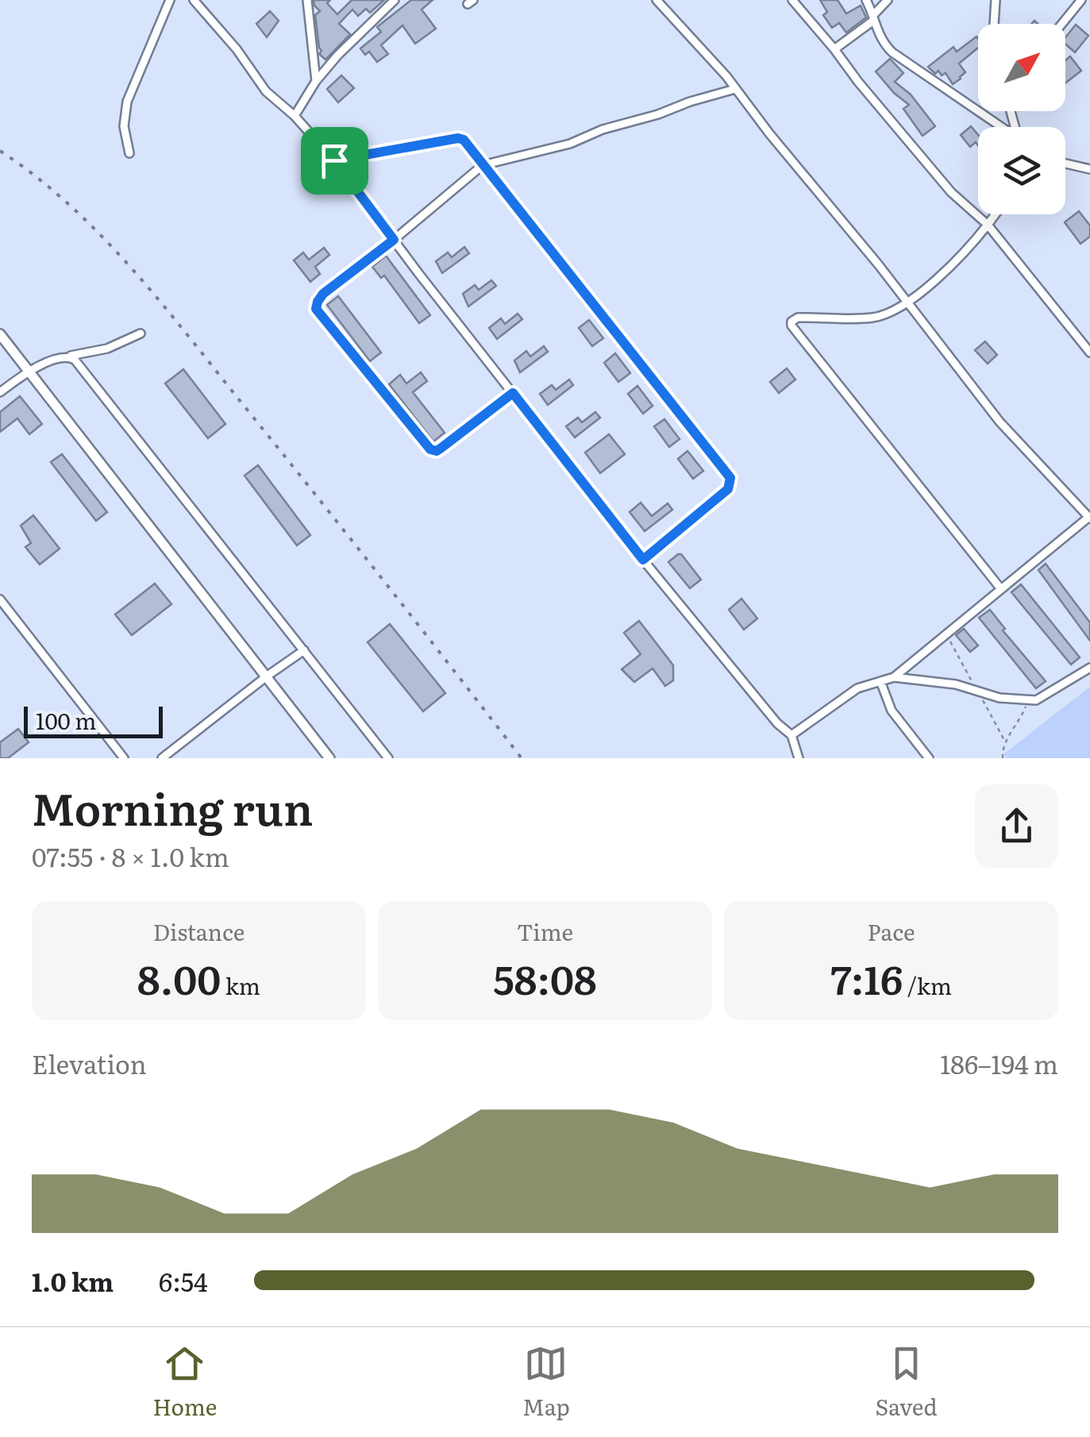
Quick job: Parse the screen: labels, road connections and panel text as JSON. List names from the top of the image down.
{
  "scale_bar": "100 m",
  "north": "top right",
  "page": {
    "scale": "100 m",
    "heading": ["Morning run", "07:55 · 8 × 1.0 km"],
    "stats": [
      ["Distance", "8.00 km"],
      ["Time", "58:08"],
      ["Pace", "7:16 /km"]
    ],
    "chart": ["Elevation", "186–194 m"],
    "list": [
      {
        "name": "1.0 km",
        "note": "6:54"
      }
    ],
    "tabs": ["Home", "Map", "Saved"]
  }
}
